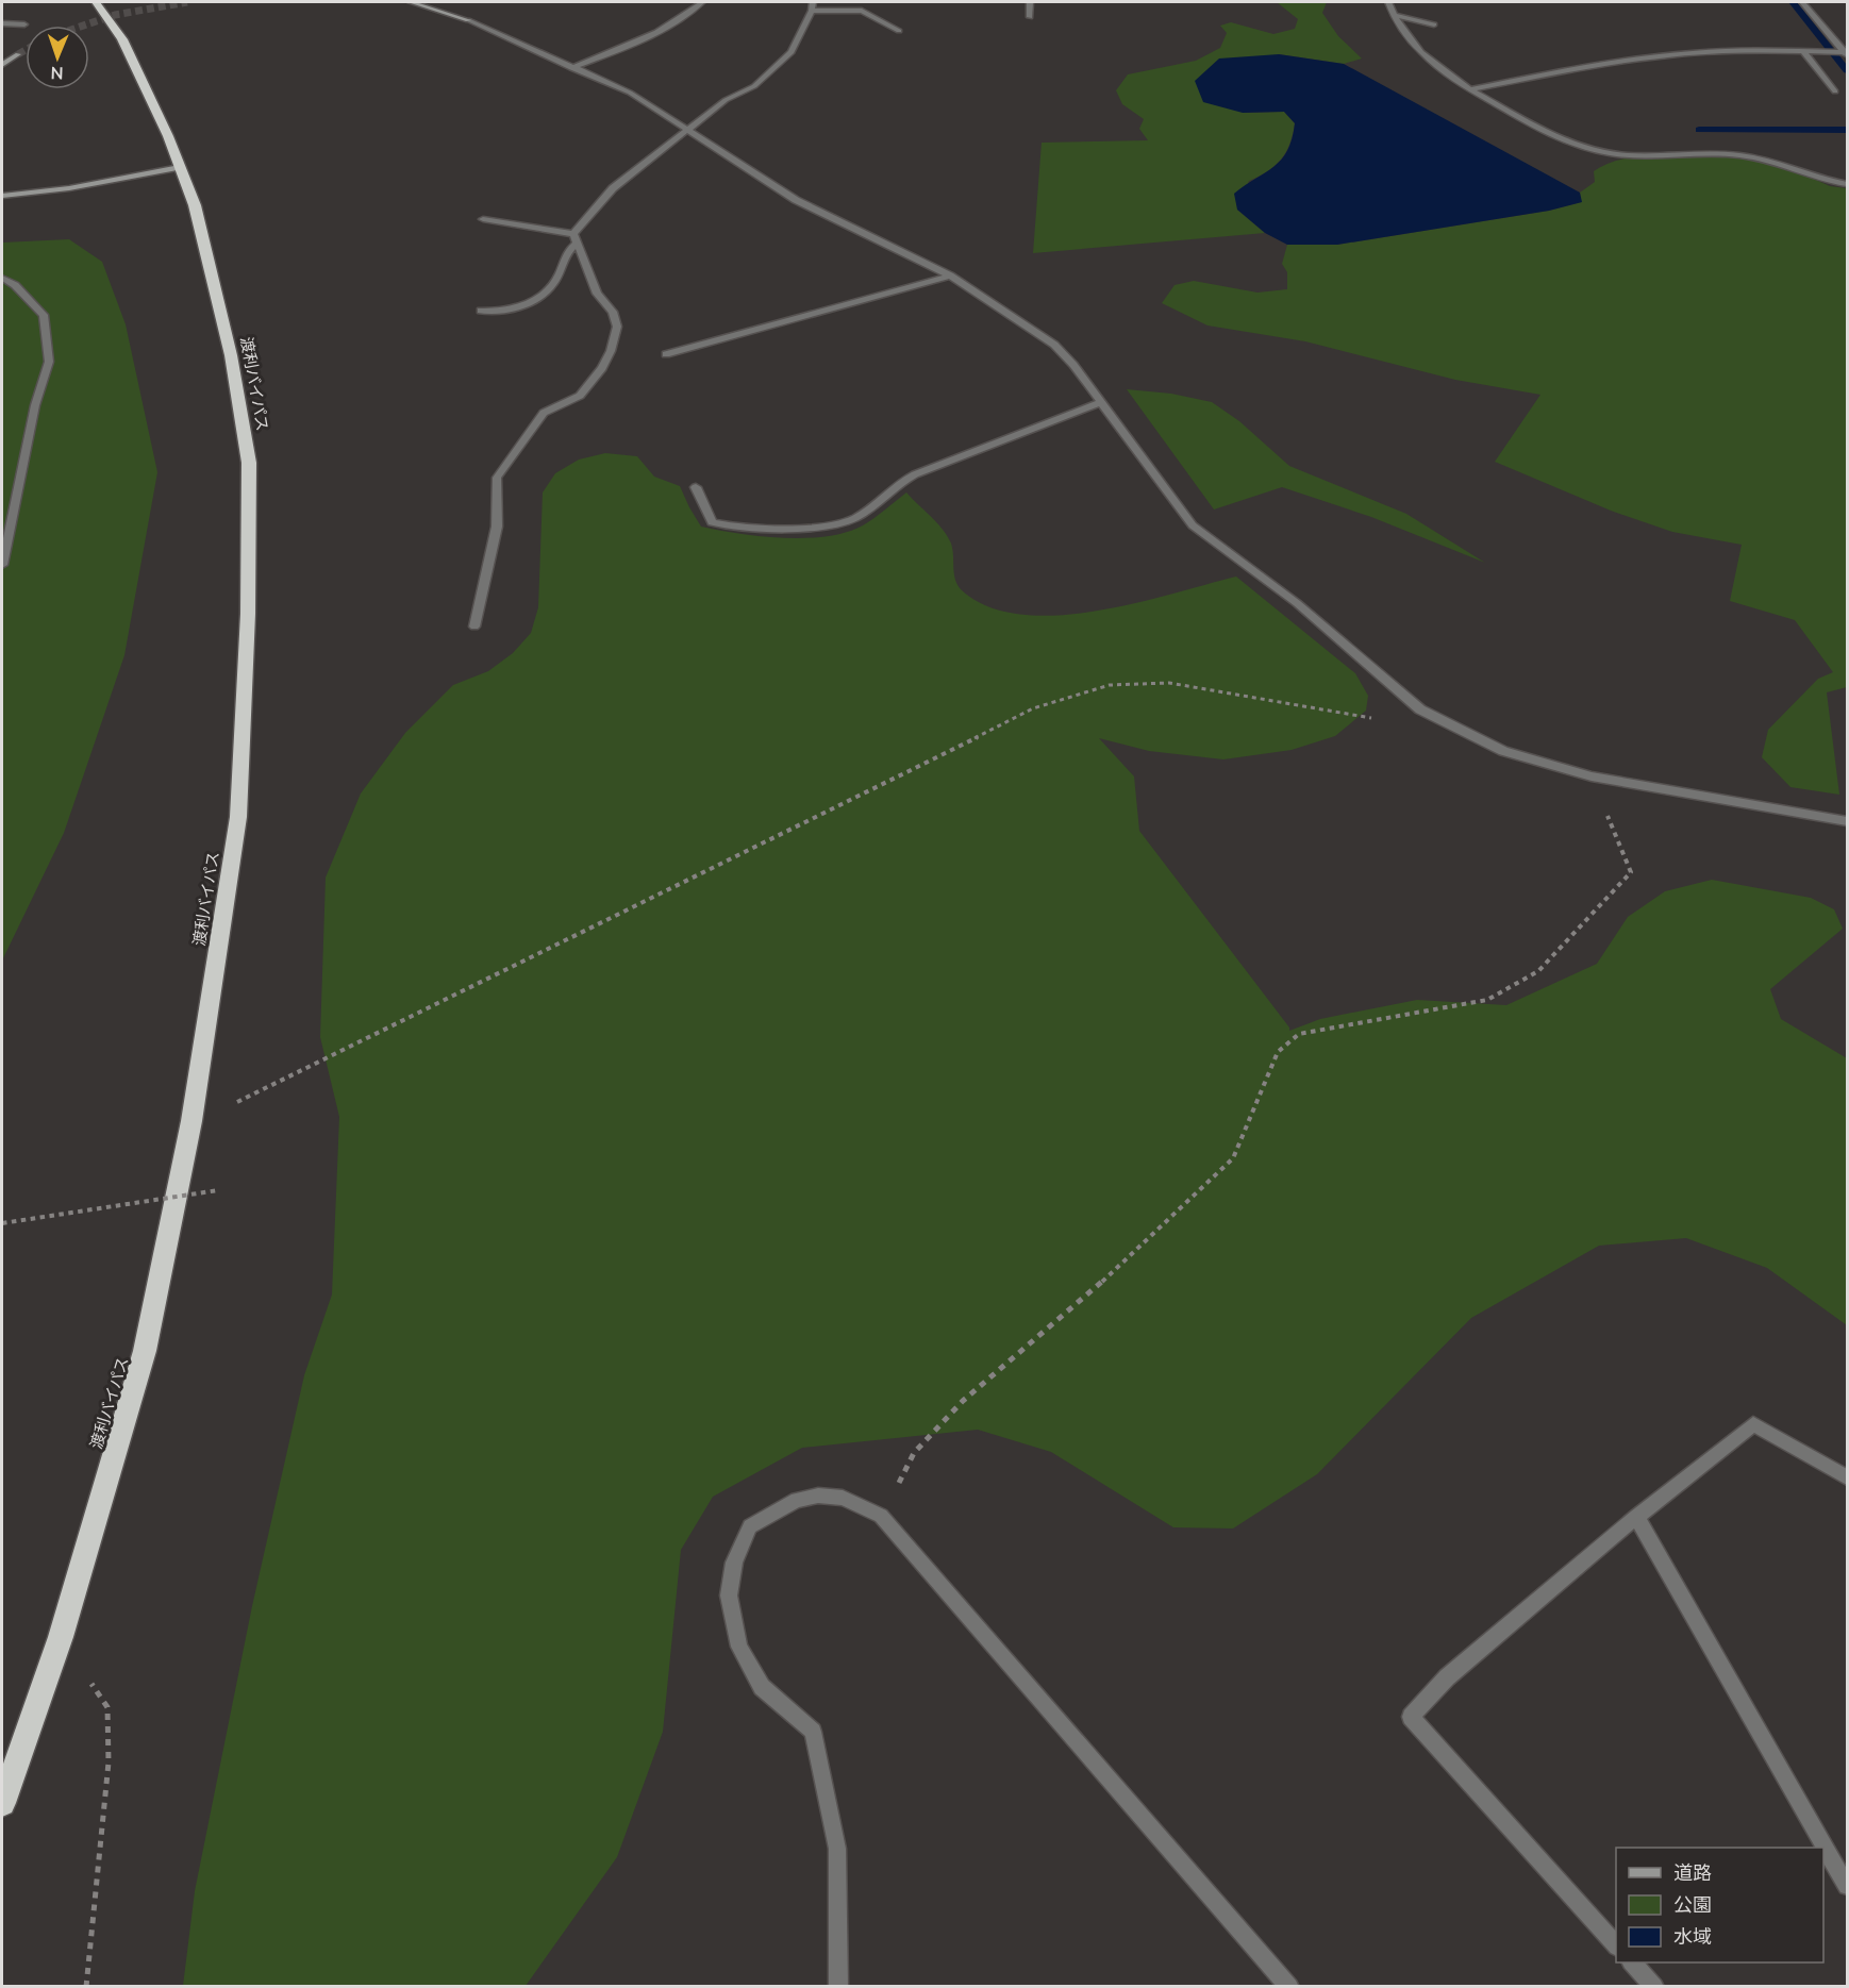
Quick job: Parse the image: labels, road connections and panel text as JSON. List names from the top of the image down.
{
  "streets": {
    "highway": ["渡利バイパス"]
  },
  "legend": ["道路", "公園", "水域"],
  "north": "bottom"
}
